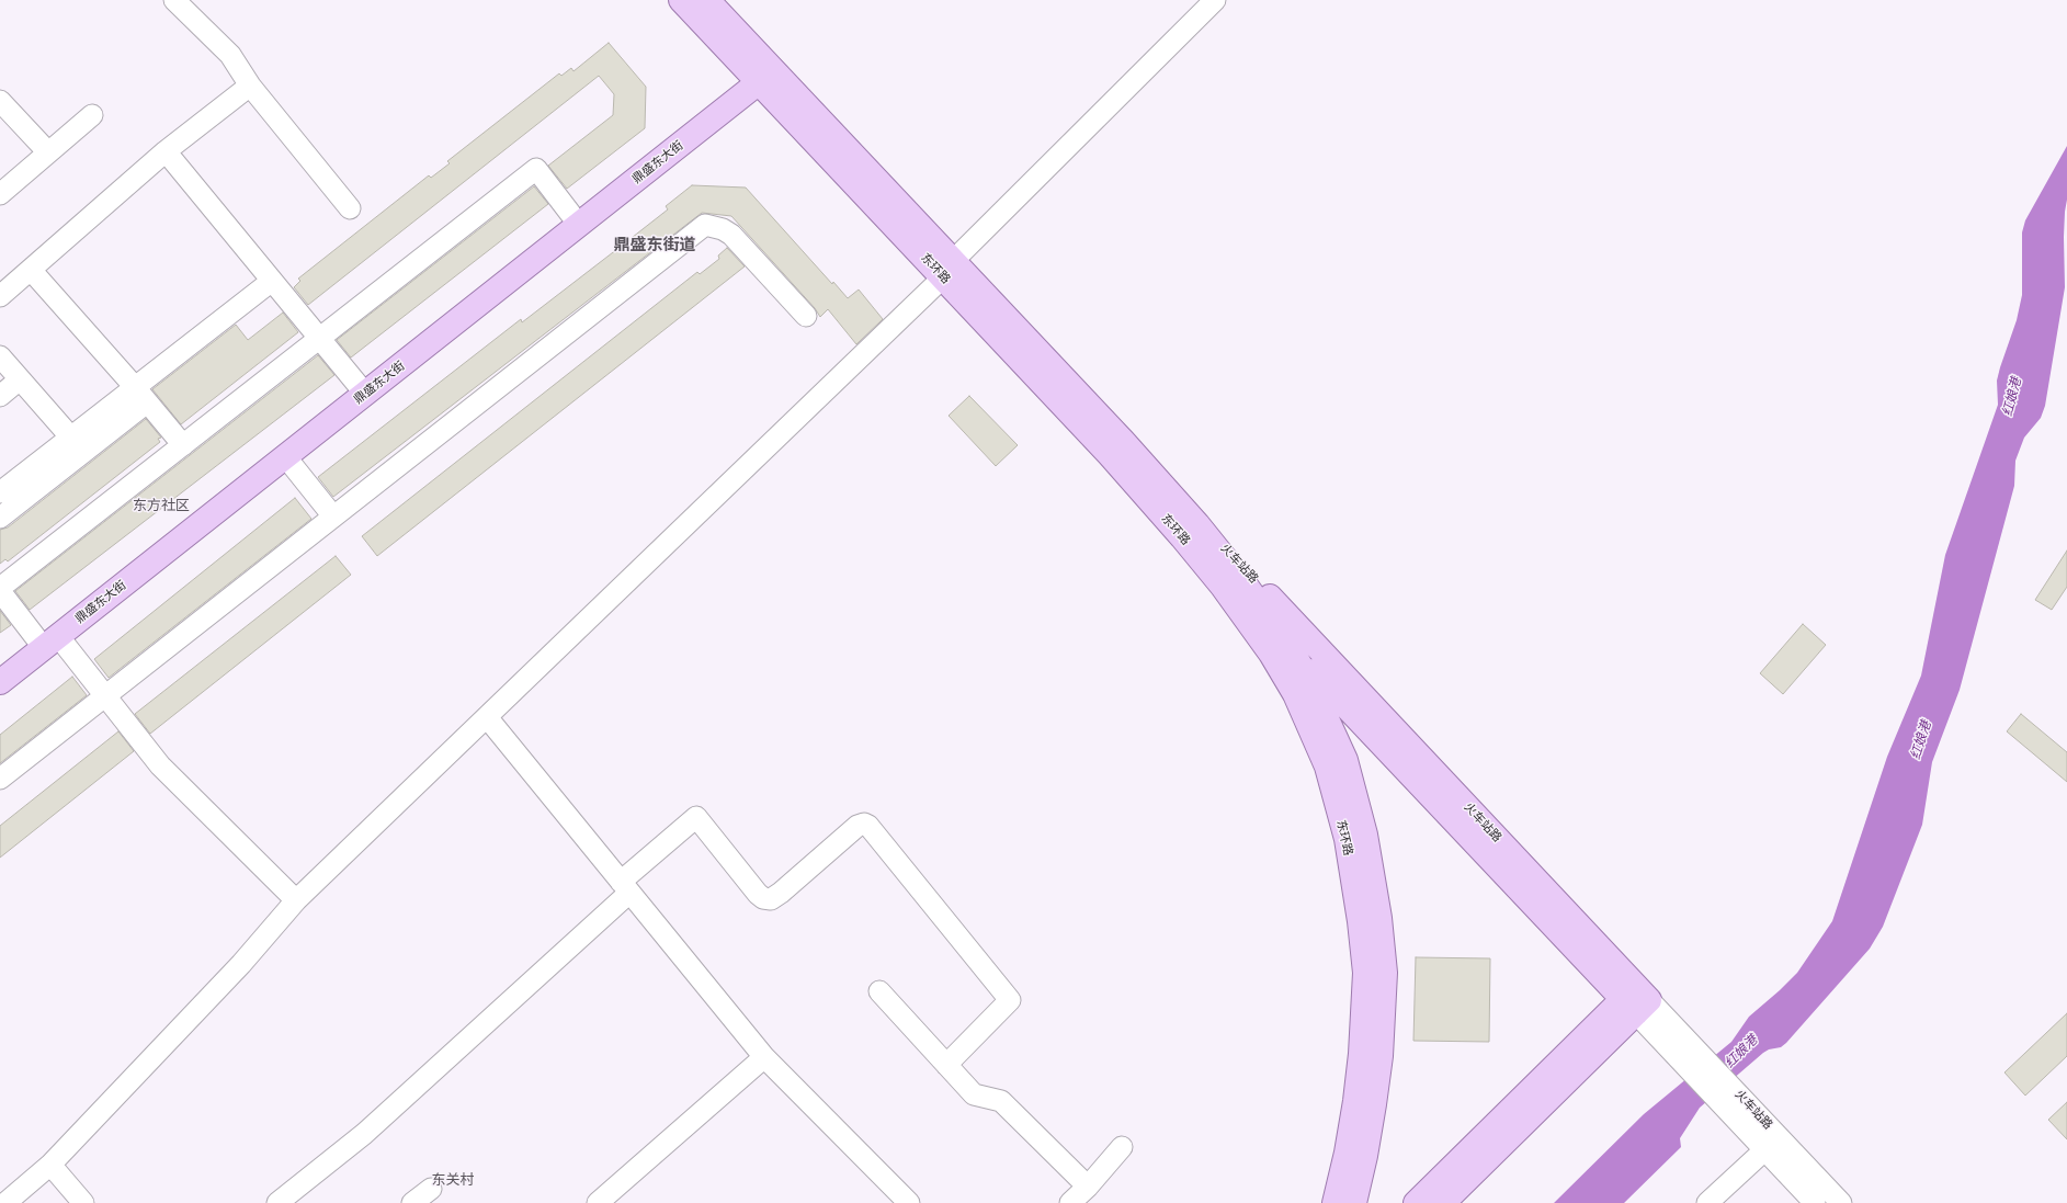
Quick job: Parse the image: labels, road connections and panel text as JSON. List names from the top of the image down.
{
  "streets": {
    "main road": ["鼎盛东大街", "东环路", "火车站路"]
  },
  "crossings": [
    ["鼎盛东大街", "东环路"],
    ["东环路", "火车站路"]
  ],
  "districts": ["鼎盛东街道", "东方社区", "东关村"],
  "water": ["红娘港"]
}
